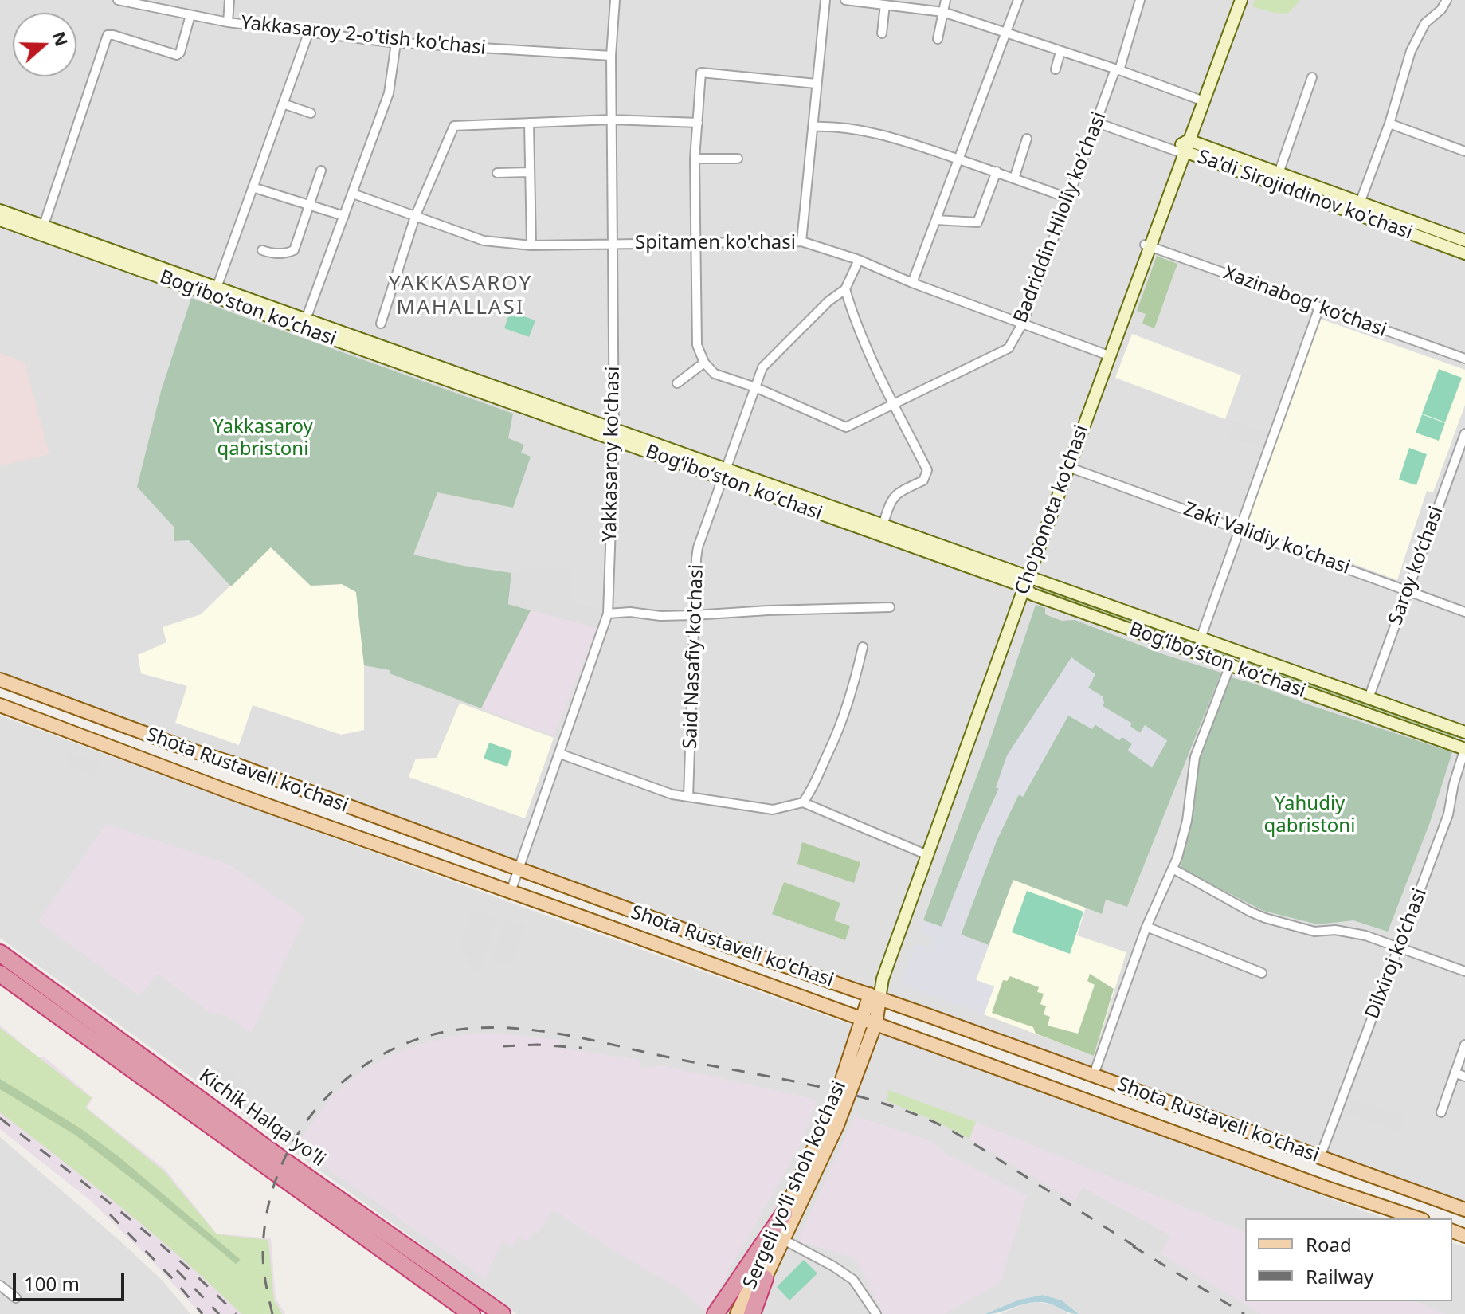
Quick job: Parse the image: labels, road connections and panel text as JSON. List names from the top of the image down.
{
  "streets": {
    "highway": ["Kichik Halqa yo'li"],
    "main road": ["Cho'ponota ko'chasi", "Shota Rustaveli ko'chasi", "Sergeli yo‘li shoh ko‘chasi"],
    "street": [
      "Yakkasaroy 2-o'tish ko'chasi",
      "Sa'di Sirojiddinov ko'chasi",
      "Badriddin Hiloliy koʻchasi",
      "Spitamen ko'chasi",
      "Xazinabog‘ ko‘chasi",
      "Bogʻiboʻston koʻchasi",
      "Yakkasaroy ko'chasi",
      "Zaki Validiy ko'chasi",
      "Saroy ko‘chasi",
      "Said Nasafiy ko'chasi",
      "Dilxiroj ko‘chasi"
    ]
  },
  "crossings": [
    ["Yakkasaroy 2-o'tish ko'chasi", "Yakkasaroy ko'chasi"],
    ["Sa'di Sirojiddinov ko'chasi", "Cho'ponota ko'chasi"],
    ["Badriddin Hiloliy koʻchasi", "Spitamen ko'chasi"],
    ["Badriddin Hiloliy koʻchasi", "Said Nasafiy ko'chasi"],
    ["Spitamen ko'chasi", "Yakkasaroy ko'chasi"],
    ["Spitamen ko'chasi", "Cho'ponota ko'chasi"],
    ["Spitamen ko'chasi", "Said Nasafiy ko'chasi"],
    ["Xazinabog‘ ko‘chasi", "Cho'ponota ko'chasi"],
    ["Bogʻiboʻston koʻchasi", "Yakkasaroy ko'chasi"],
    ["Bogʻiboʻston koʻchasi", "Cho'ponota ko'chasi"],
    ["Bogʻiboʻston koʻchasi", "Saroy ko‘chasi"],
    ["Bogʻiboʻston koʻchasi", "Said Nasafiy ko'chasi"],
    ["Bogʻiboʻston koʻchasi", "Dilxiroj ko‘chasi"],
    ["Yakkasaroy ko'chasi", "Shota Rustaveli ko'chasi"],
    ["Cho'ponota ko'chasi", "Zaki Validiy ko'chasi"],
    ["Cho'ponota ko'chasi", "Shota Rustaveli ko'chasi"],
    ["Cho'ponota ko'chasi", "Sergeli yo‘li shoh ko‘chasi"],
    ["Zaki Validiy ko'chasi", "Saroy ko‘chasi"],
    ["Shota Rustaveli ko'chasi", "Dilxiroj ko‘chasi"],
    ["Shota Rustaveli ko'chasi", "Sergeli yo‘li shoh ko‘chasi"]
  ],
  "districts": ["YAKKASAROY MAHALLASI"],
  "parks": ["Yakkasaroy qabristoni", "Yahudiy qabristoni"],
  "legend": ["Road", "Railway"],
  "scale_bar": "100 m",
  "north": "right"
}
